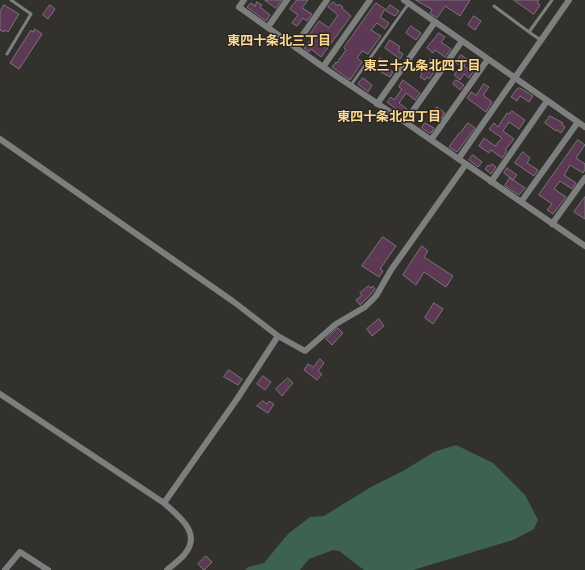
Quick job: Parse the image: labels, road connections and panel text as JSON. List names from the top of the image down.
{
  "districts": ["東四十条北三丁目", "東三十九条北四丁目", "東四十条北四丁目"]
}
